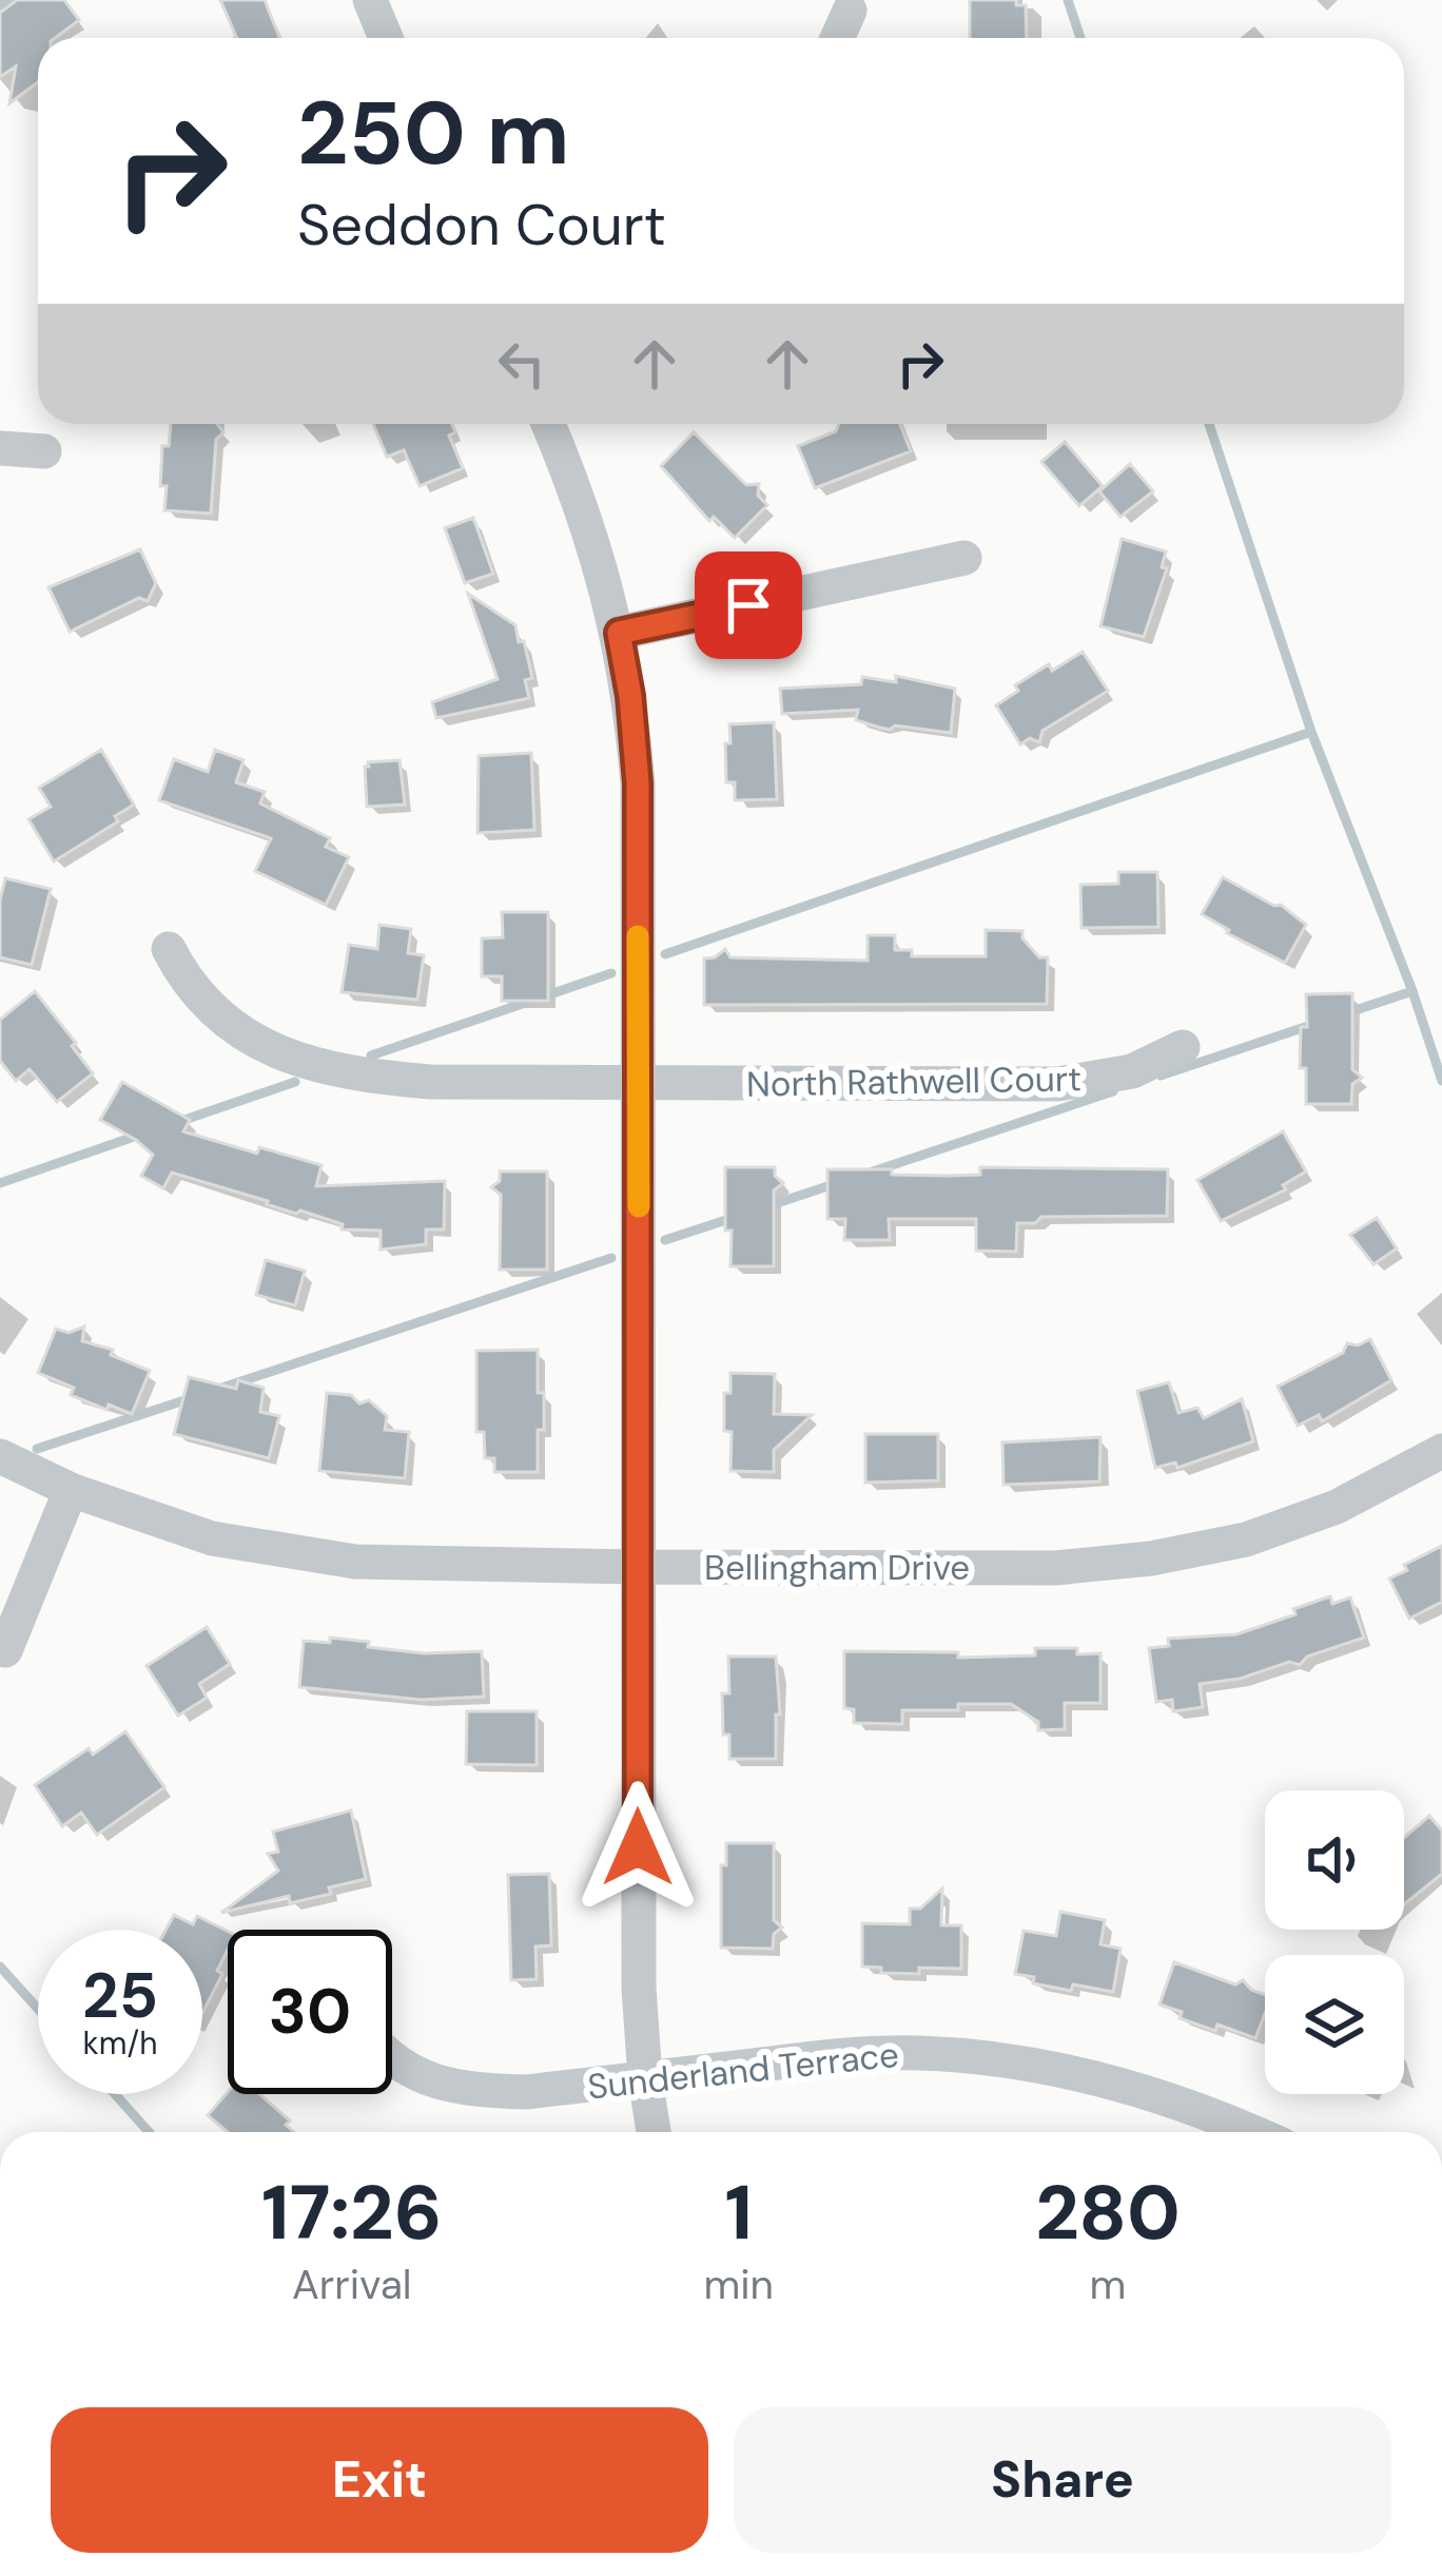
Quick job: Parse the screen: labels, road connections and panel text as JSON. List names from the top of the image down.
{
  "streets": {
    "street": ["North Rathwell Court", "Bellingham Drive", "Sunderland Terrace"]
  },
  "page": {
    "turn": ["250 m", "Seddon Court"],
    "speed": "25 km/h",
    "limit": "30",
    "eta": [
      "17:26",
      "Arrival",
      "1",
      "min",
      "280",
      "m"
    ],
    "buttons": ["Exit", "Share"]
  }
}
